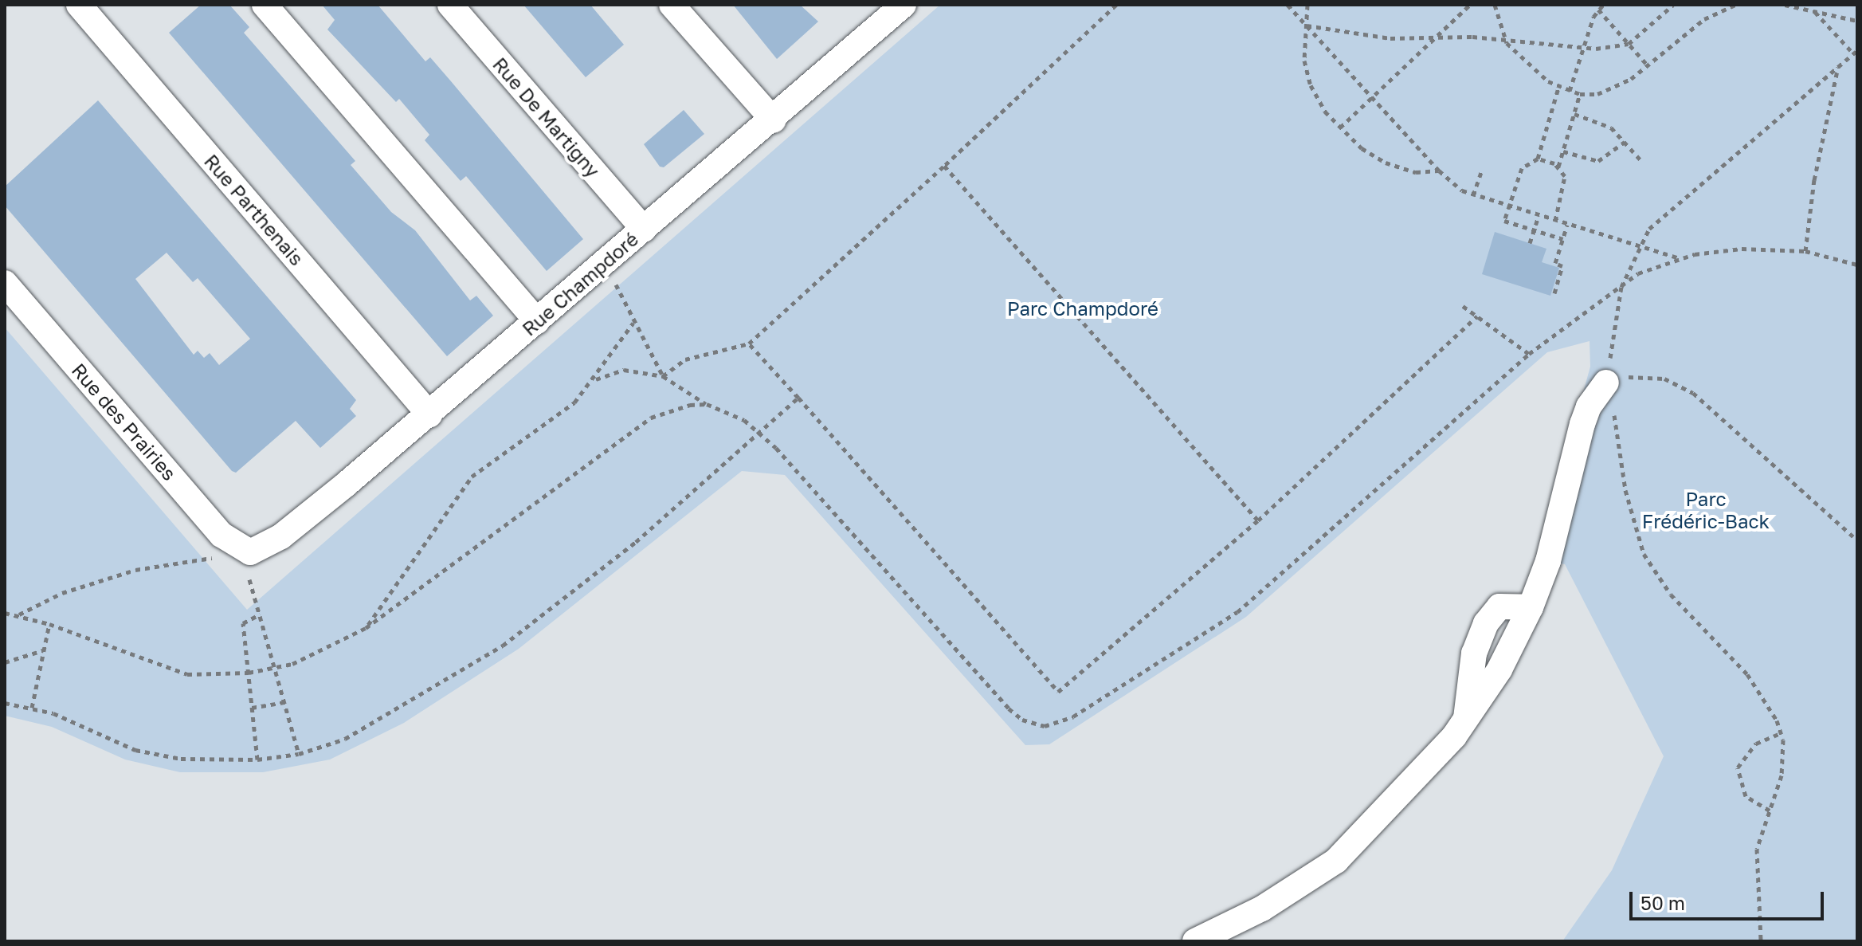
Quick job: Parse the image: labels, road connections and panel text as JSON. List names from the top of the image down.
{
  "streets": {
    "street": [
      "Rue De Martigny",
      "Rue Parthenais",
      "Rue Champdoré",
      "Rue des Prairies"
    ]
  },
  "crossings": [
    ["Rue De Martigny", "Rue Champdoré"],
    ["Rue Parthenais", "Rue Champdoré"],
    ["Rue Champdoré", "Rue des Prairies"]
  ],
  "parks": ["Parc Champdoré", "Parc Frédéric-Back"],
  "scale_bar": "50 m"
}
